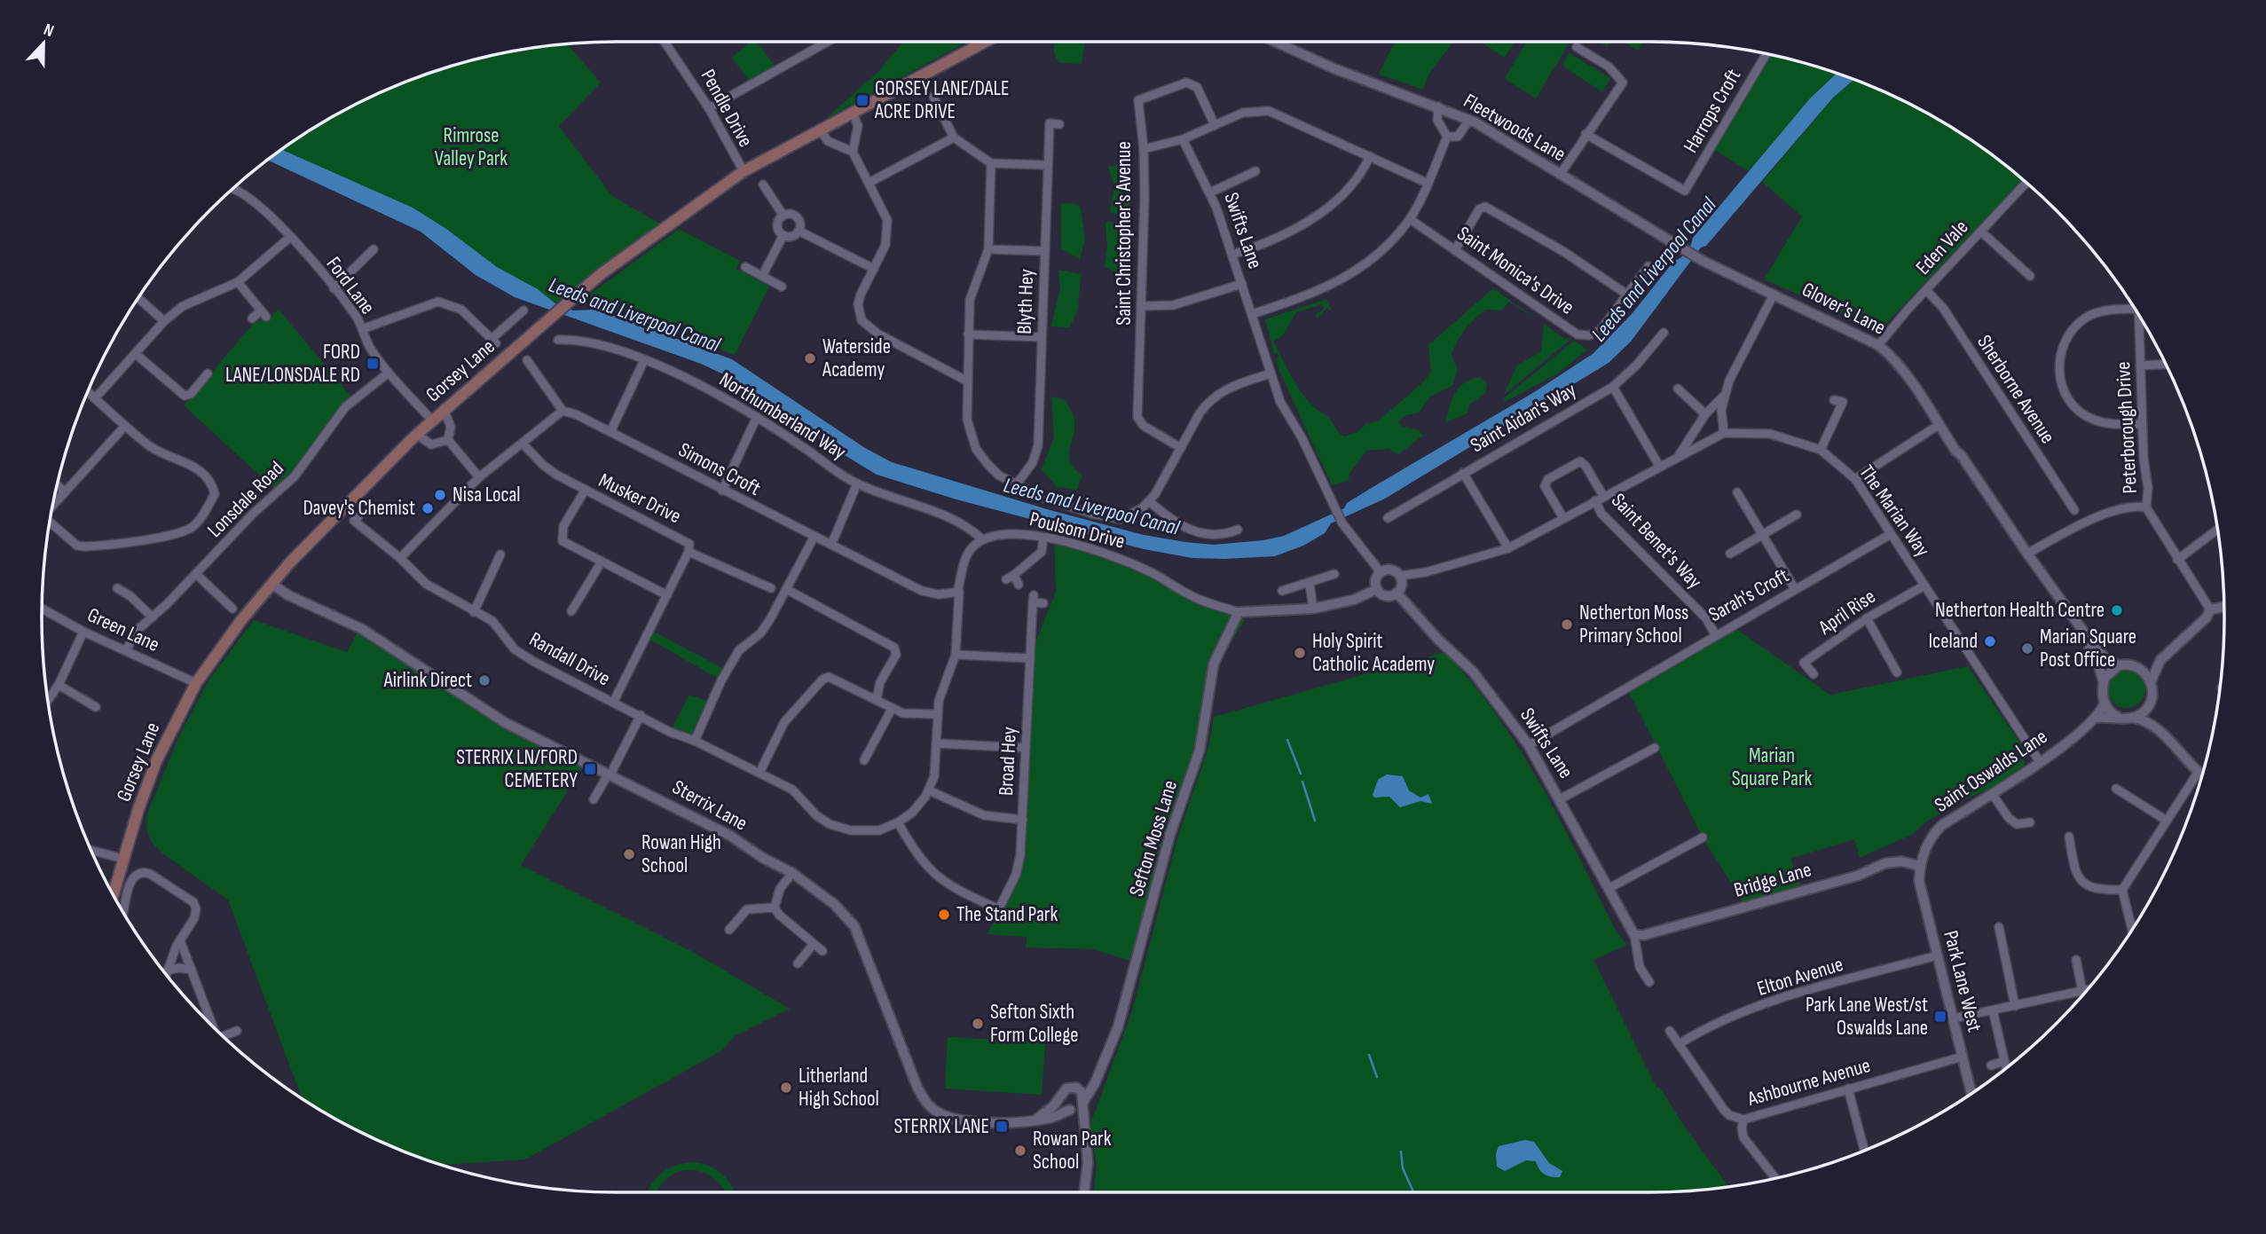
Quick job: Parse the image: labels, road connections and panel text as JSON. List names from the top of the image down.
{
  "streets": {
    "main road": ["Gorsey Lane"],
    "street": [
      "Pendle Drive",
      "Harrops Croft",
      "Fleetwoods Lane",
      "Swifts Lane",
      "Saint Christopher's Avenue",
      "Eden Vale",
      "Saint Monica's Drive",
      "Ford Lane",
      "Blyth Hey",
      "Glover's Lane",
      "Sherborne Avenue",
      "Northumberland Way",
      "Saint Aidan's Way",
      "Peterborough Drive",
      "Simons Croft",
      "Musker Drive",
      "Lonsdale Road",
      "The Marian Way",
      "Poulsom Drive",
      "Saint Benet's Way",
      "Sarah's Croft",
      "April Rise",
      "Green Lane",
      "Randall Drive",
      "Broad Hey",
      "Saint Oswalds Lane",
      "Sterrix Lane",
      "Sefton Moss Lane",
      "Bridge Lane",
      "Elton Avenue",
      "Park Lane West",
      "Ashbourne Avenue"
    ]
  },
  "crossings": [
    ["Pendle Drive", "Gorsey Lane"],
    ["Fleetwoods Lane", "Glover's Lane"],
    ["Swifts Lane", "The Marian Way"],
    ["Swifts Lane", "Poulsom Drive"],
    ["Swifts Lane", "Sarah's Croft"],
    ["Swifts Lane", "Bridge Lane"],
    ["Eden Vale", "Glover's Lane"],
    ["Eden Vale", "Sherborne Avenue"],
    ["Ford Lane", "Gorsey Lane"],
    ["Ford Lane", "Lonsdale Road"],
    ["Glover's Lane", "Saint Oswalds Lane"],
    ["Gorsey Lane", "Green Lane"],
    ["Gorsey Lane", "Sterrix Lane"],
    ["Northumberland Way", "Poulsom Drive"],
    ["Musker Drive", "Randall Drive"],
    ["Lonsdale Road", "Green Lane"],
    ["The Marian Way", "Poulsom Drive"],
    ["The Marian Way", "Saint Benet's Way"],
    ["The Marian Way", "Sarah's Croft"],
    ["The Marian Way", "April Rise"],
    ["The Marian Way", "Saint Oswalds Lane"],
    ["Poulsom Drive", "Sefton Moss Lane"],
    ["Saint Benet's Way", "Sarah's Croft"],
    ["Saint Oswalds Lane", "Bridge Lane"],
    ["Saint Oswalds Lane", "Park Lane West"],
    ["Sterrix Lane", "Sefton Moss Lane"],
    ["Bridge Lane", "Park Lane West"],
    ["Elton Avenue", "Park Lane West"],
    ["Elton Avenue", "Ashbourne Avenue"],
    ["Park Lane West", "Ashbourne Avenue"]
  ],
  "water": ["Leeds and Liverpool Canal"],
  "parks": ["Rimrose Valley Park", "Marian Square Park"],
  "places": {
    "transit": [
      "GORSEY LANE/DALE ACRE DRIVE",
      "FORD LANE/LONSDALE RD",
      "STERRIX LN/FORD CEMETERY",
      "Park Lane West/st Oswalds Lane",
      "STERRIX LANE"
    ],
    "other": [
      "Waterside Academy",
      "Nisa Local",
      "Davey's Chemist",
      "Netherton Health Centre",
      "Netherton Moss Primary School",
      "Iceland",
      "Marian Square Post Office",
      "Holy Spirit Catholic Academy",
      "Airlink Direct",
      "Rowan High School",
      "The Stand Park",
      "Sefton Sixth Form College",
      "Litherland High School",
      "Rowan Park School"
    ]
  },
  "north": "top"
}
